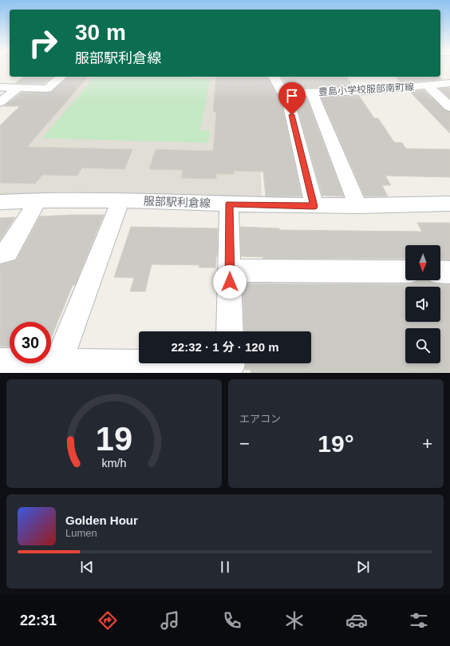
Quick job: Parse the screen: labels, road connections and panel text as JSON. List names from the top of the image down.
{
  "streets": {
    "street": ["豊島小学校服部南町線", "服部駅利倉線"]
  },
  "north": "bottom",
  "page": {
    "turn": ["30 m", "服部駅利倉線"],
    "limit": "30",
    "trip": "22:32 · 1 分 · 120 m",
    "tile": "エアコン",
    "heat": ["−", "19°", "+"],
    "song": ["Golden Hour", "Lumen"],
    "tabs": "22:31",
    "gauge": ["19", "km/h"]
  }
}
